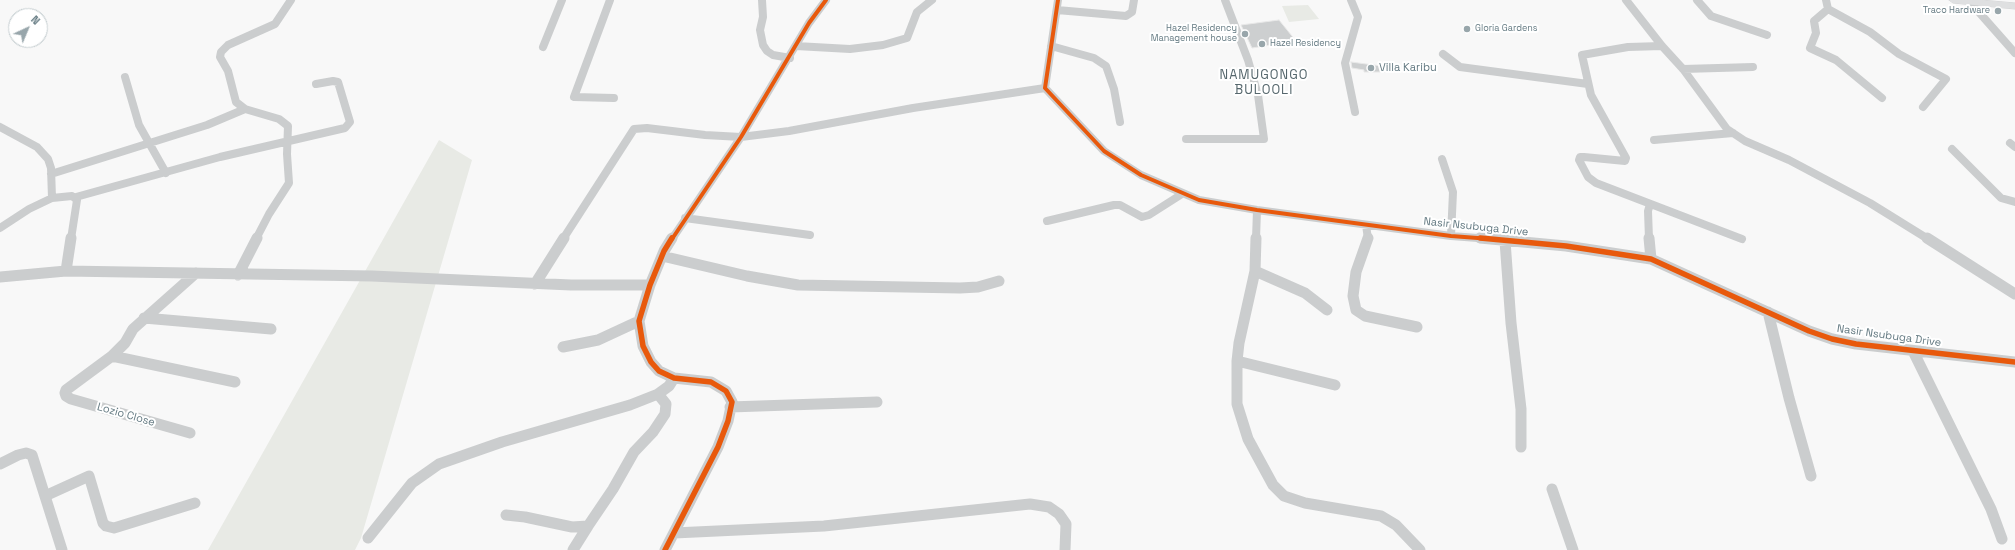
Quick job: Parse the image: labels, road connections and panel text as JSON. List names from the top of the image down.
{
  "streets": {
    "street": ["Nasir Nsubuga Drive", "Lozio Close"]
  },
  "districts": ["NAMUGONGO BULOOLI"],
  "places": [
    "Traco Hardware",
    "Gloria Gardens",
    "Hazel Residency Management house",
    "Hazel Residency",
    "Villa Karibu"
  ],
  "north": "top right"
}
